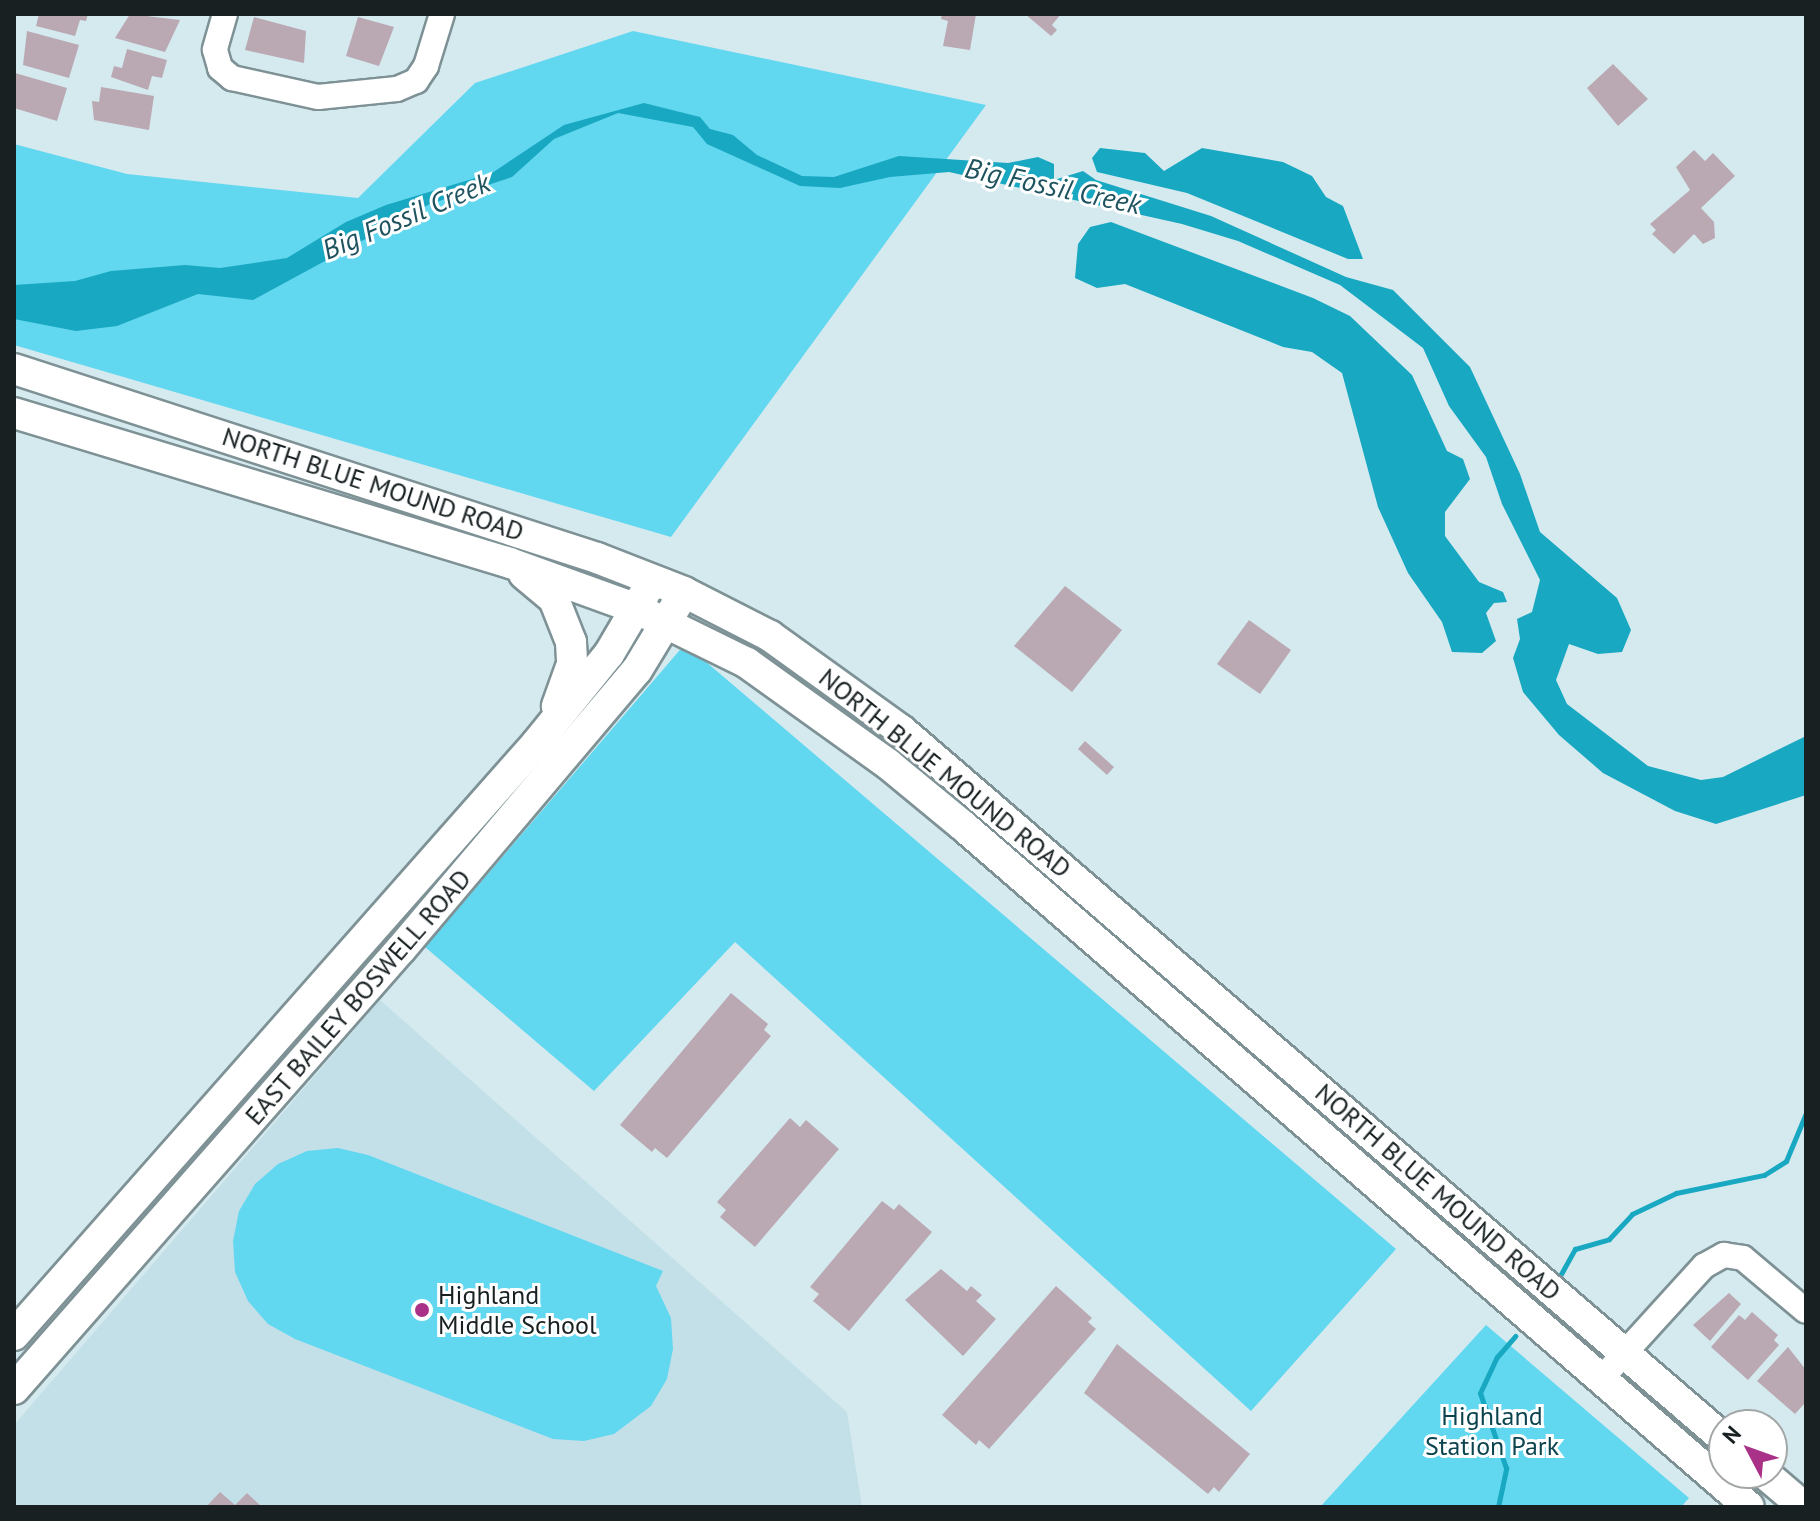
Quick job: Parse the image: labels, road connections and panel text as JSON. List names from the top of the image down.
{
  "streets": {
    "main road": ["NORTH BLUE MOUND ROAD", "EAST BAILEY BOSWELL ROAD"]
  },
  "crossings": [
    ["NORTH BLUE MOUND ROAD", "EAST BAILEY BOSWELL ROAD"]
  ],
  "water": ["Big Fossil Creek"],
  "parks": ["Highland Station Park"],
  "places": ["Highland Middle School"],
  "north": "top left"
}
